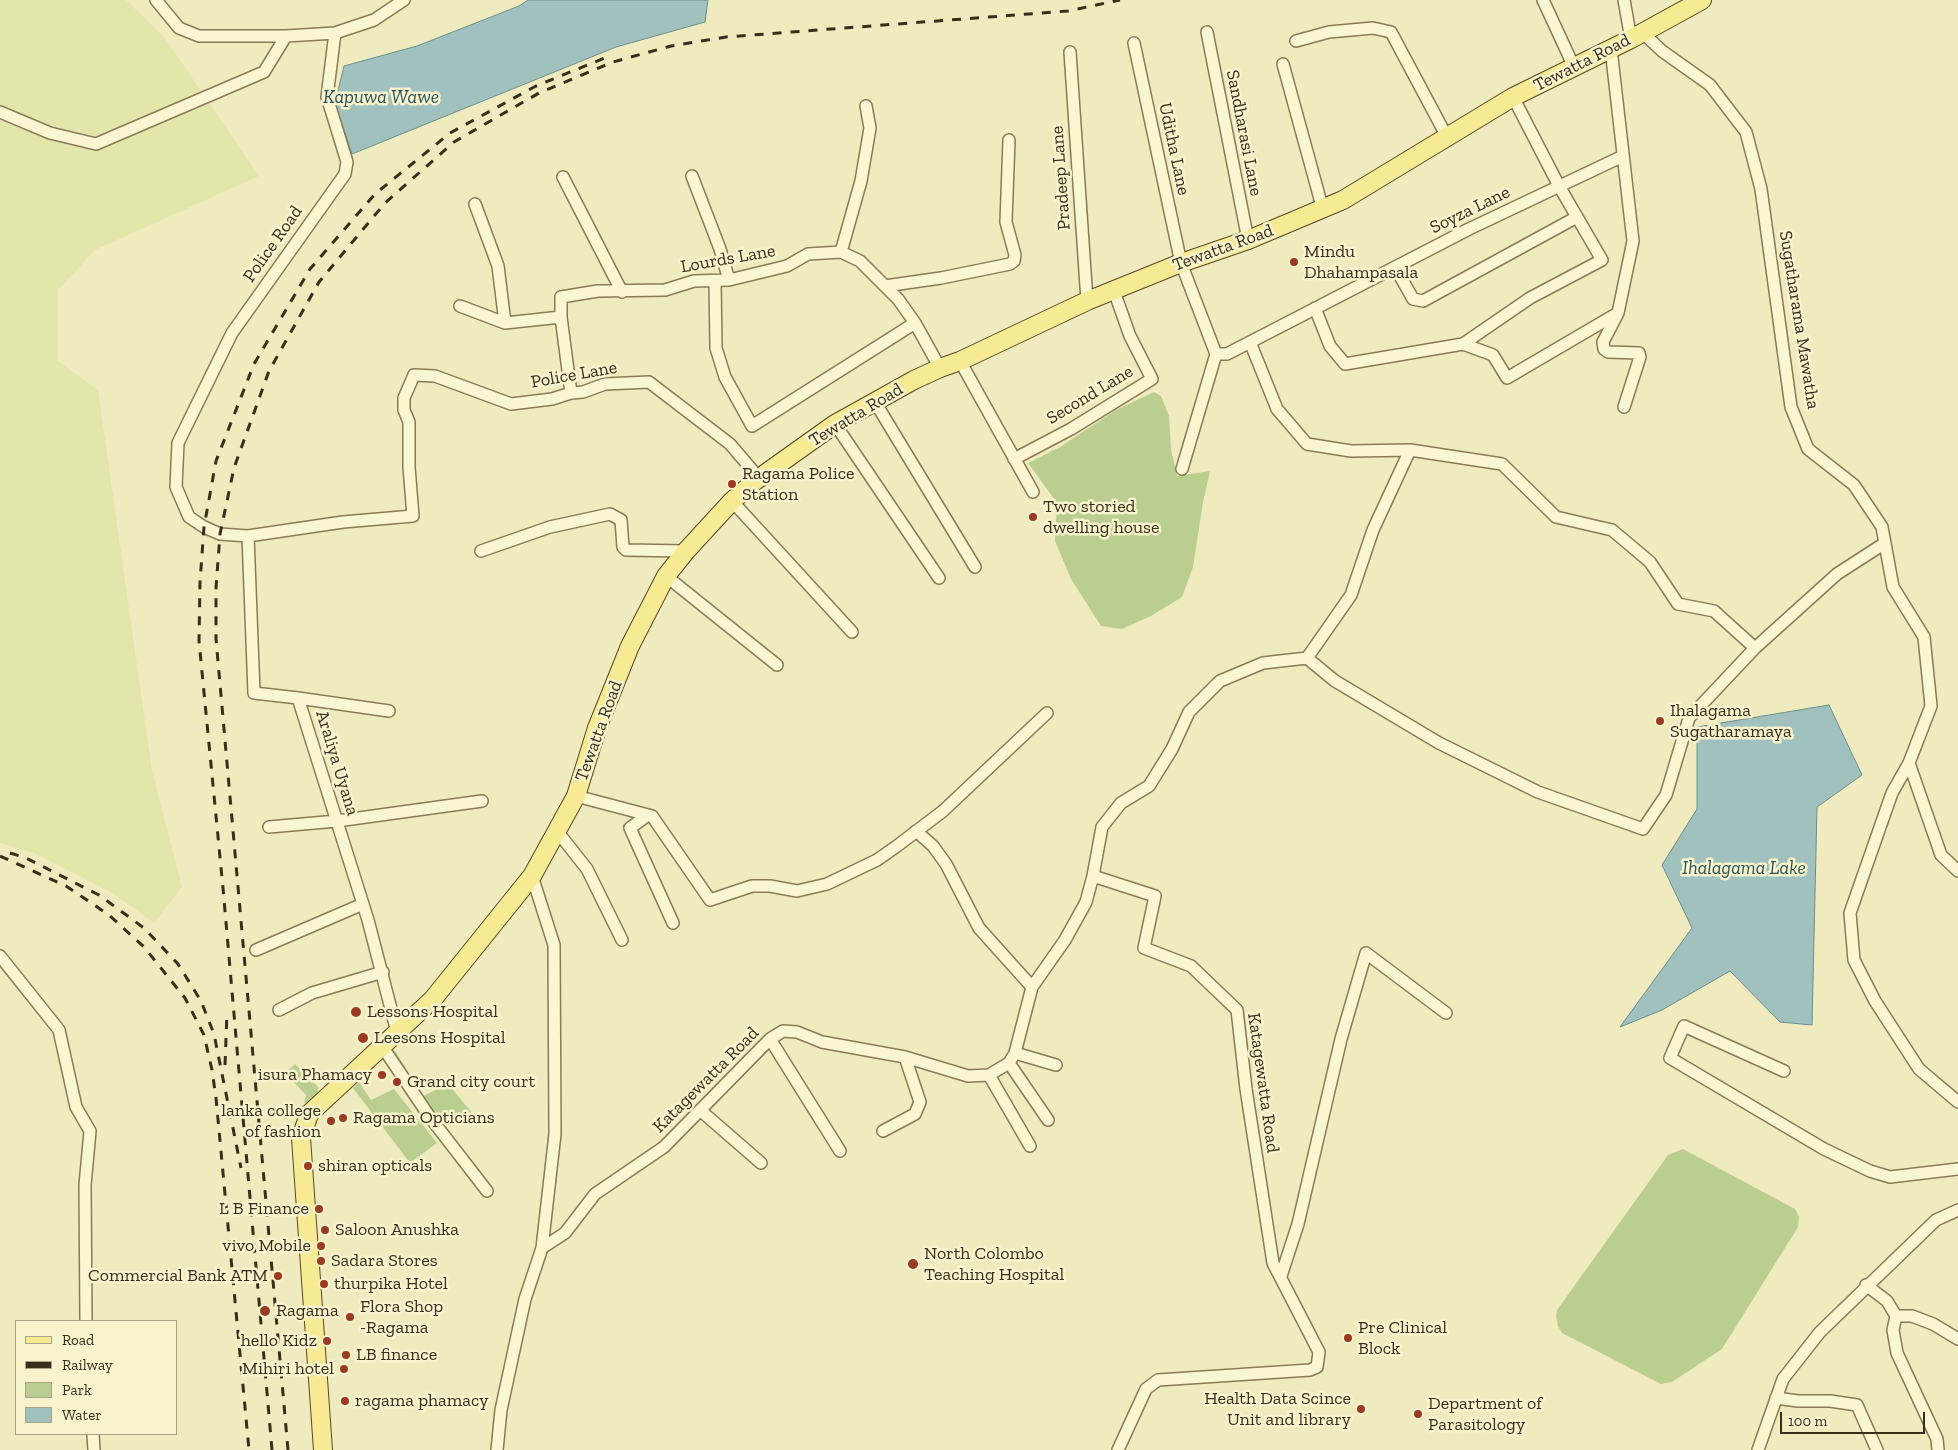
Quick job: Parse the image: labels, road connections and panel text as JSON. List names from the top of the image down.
{
  "streets": {
    "main road": ["Tewatta Road"],
    "street": [
      "Sandharasi Lane",
      "Uditha Lane",
      "Pradeep Lane",
      "Soyza Lane",
      "Police Road",
      "Lourds Lane",
      "Sugatharama Mawatha",
      "Police Lane",
      "Second Lane",
      "Araliya Uyana",
      "Katagewatta Road"
    ]
  },
  "crossings": [
    ["Tewatta Road", "Sandharasi Lane"],
    ["Tewatta Road", "Uditha Lane"],
    ["Tewatta Road", "Pradeep Lane"],
    ["Tewatta Road", "Sugatharama Mawatha"],
    ["Tewatta Road", "Police Lane"],
    ["Tewatta Road", "Second Lane"],
    ["Tewatta Road", "Araliya Uyana"],
    ["Police Road", "Police Lane"],
    ["Police Road", "Araliya Uyana"],
    ["Lourds Lane", "Police Lane"]
  ],
  "water": ["Kapuwa Wawe", "Ihalagama Lake"],
  "places": [
    "Mindu Dhahampasala",
    "Ragama Police Station",
    "Two storied dwelling house",
    "Ihalagama Sugatharamaya",
    "Lessons Hospital",
    "Leesons Hospital",
    "isura Phamacy",
    "Grand city court",
    "Ragama Opticians",
    "lanka college of fashion",
    "shiran opticals",
    "L B Finance",
    "Saloon Anushka",
    "vivo Mobile",
    "Sadara Stores",
    "North Colombo Teaching Hospital",
    "Commercial Bank ATM",
    "thurpika Hotel",
    "Ragama",
    "Flora Shop -Ragama",
    "Pre Clinical Block",
    "hello Kidz",
    "LB finance",
    "Mihiri hotel",
    "ragama phamacy",
    "Health Data Scince Unit and library",
    "Department of Parasitology"
  ],
  "legend": [
    "Road",
    "Railway",
    "Park",
    "Water"
  ],
  "scale_bar": "100 m"
}
